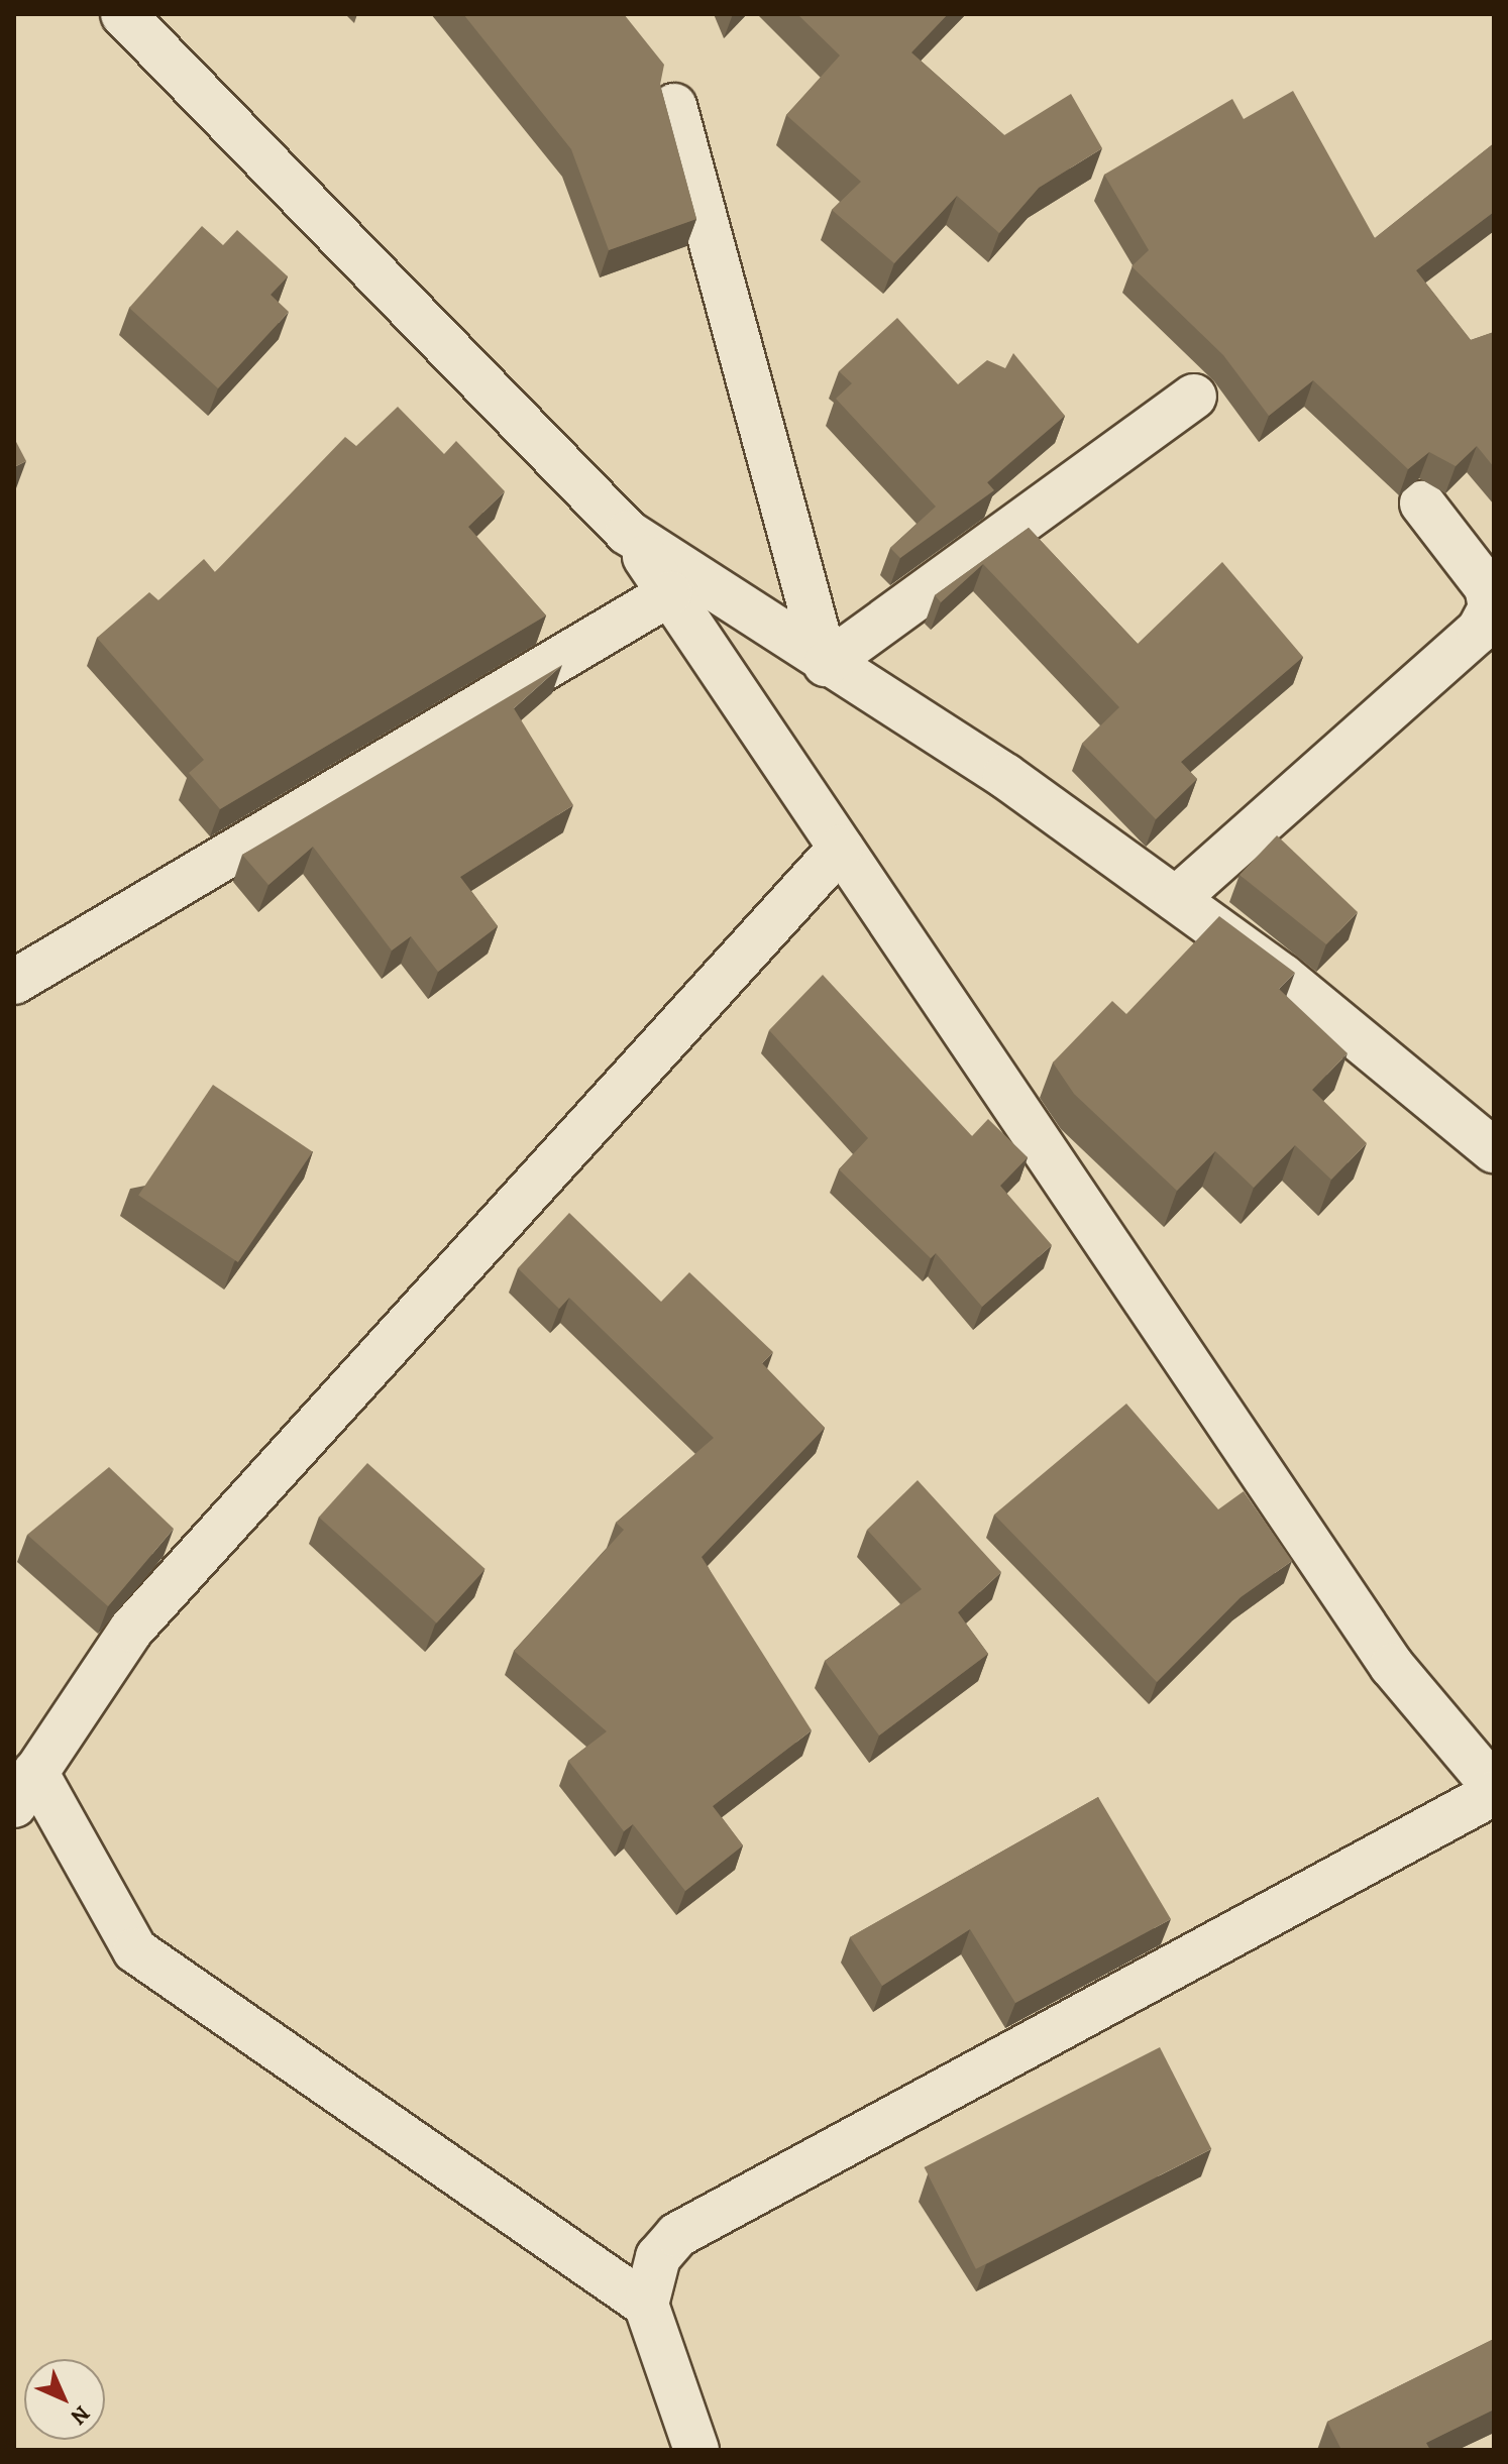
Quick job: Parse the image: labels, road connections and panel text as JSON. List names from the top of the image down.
{
  "north": "bottom right"
}
